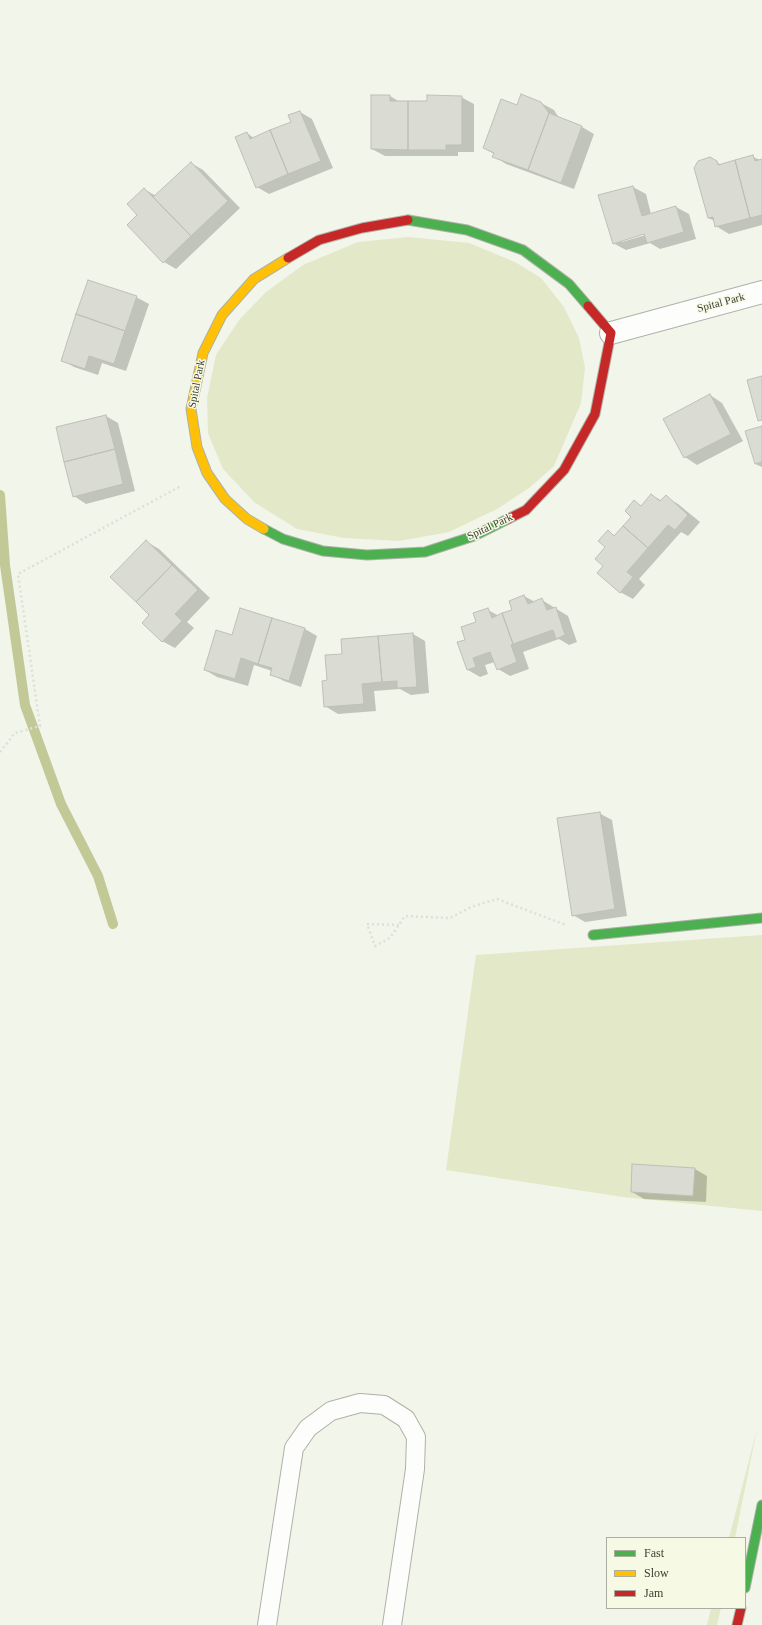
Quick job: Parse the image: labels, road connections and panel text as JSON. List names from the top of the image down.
{
  "streets": {
    "street": ["Spital Park"]
  },
  "legend": ["Fast", "Slow", "Jam"]
}
